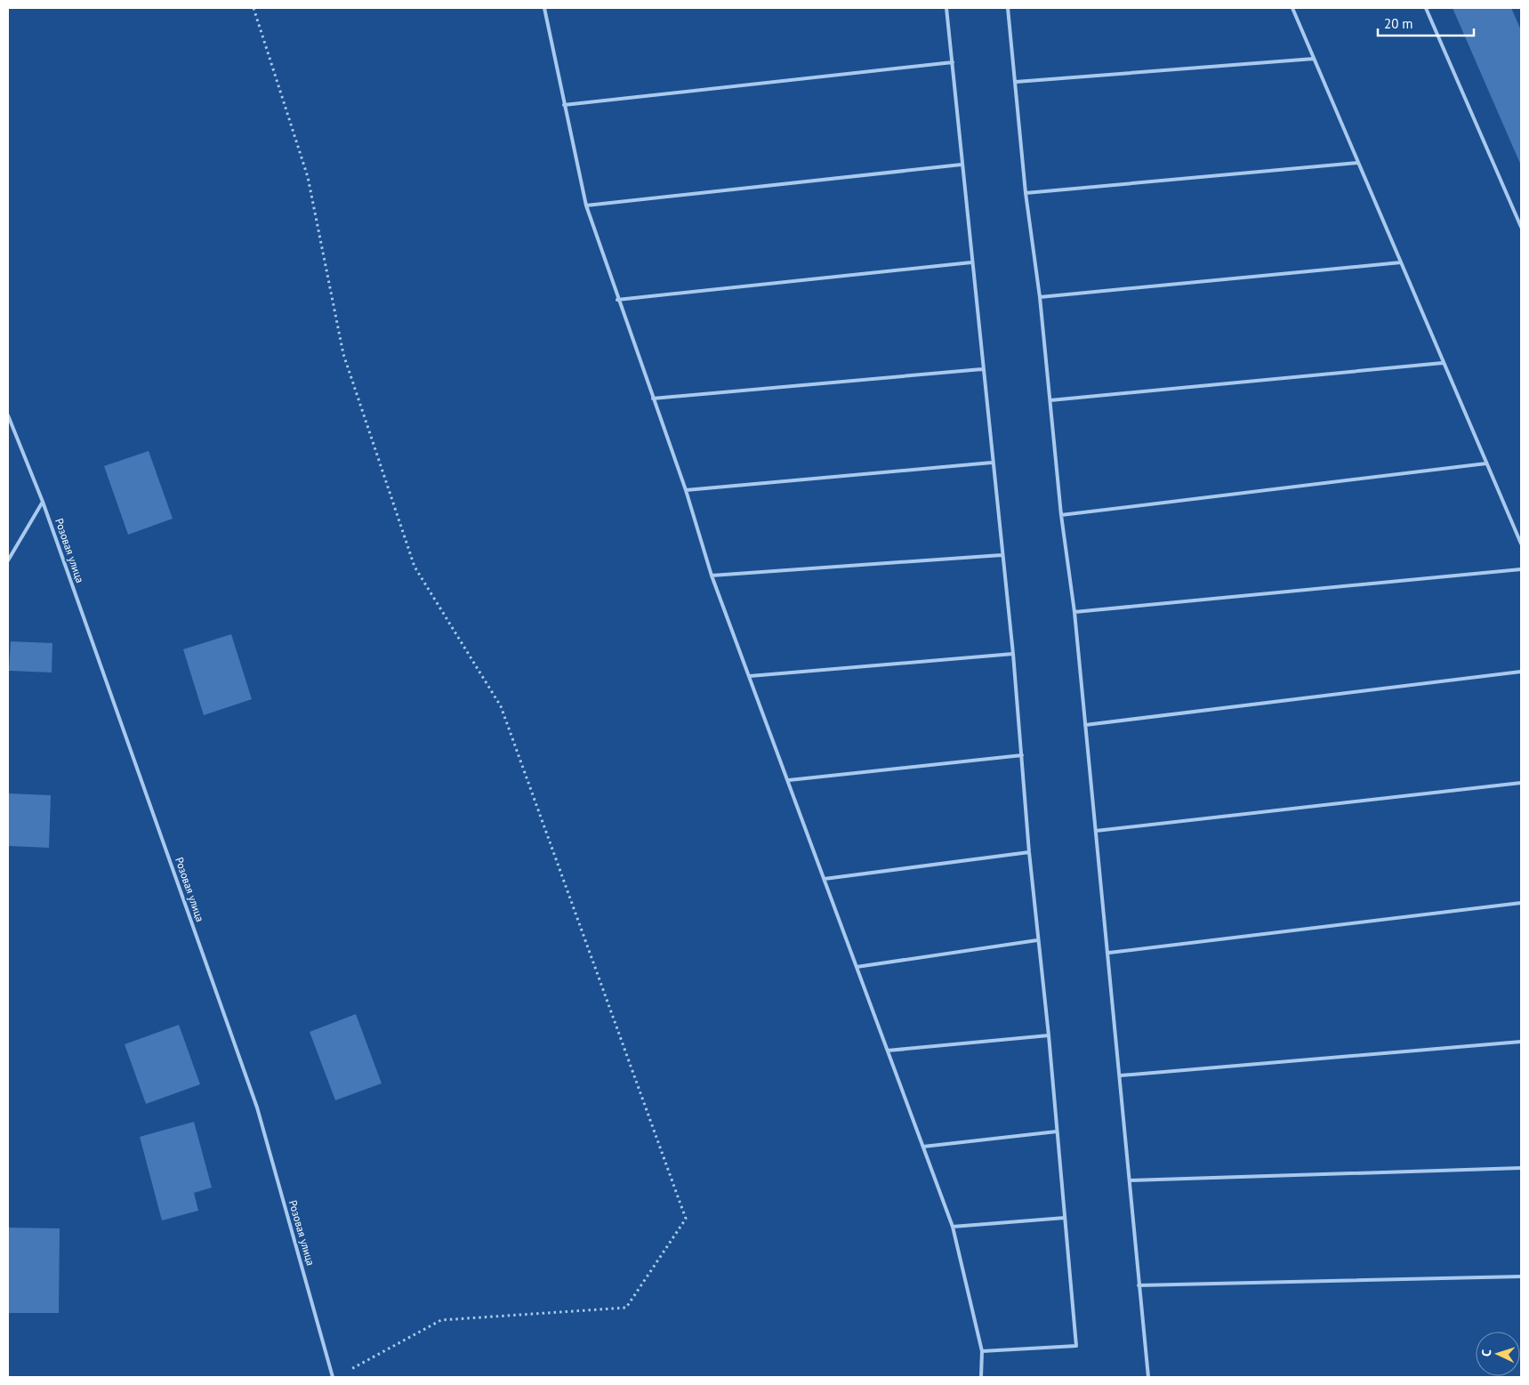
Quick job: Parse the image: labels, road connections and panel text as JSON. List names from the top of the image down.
{
  "streets": {
    "lane": ["Розовая улица"]
  },
  "scale_bar": "20 m",
  "north": "left"
}
